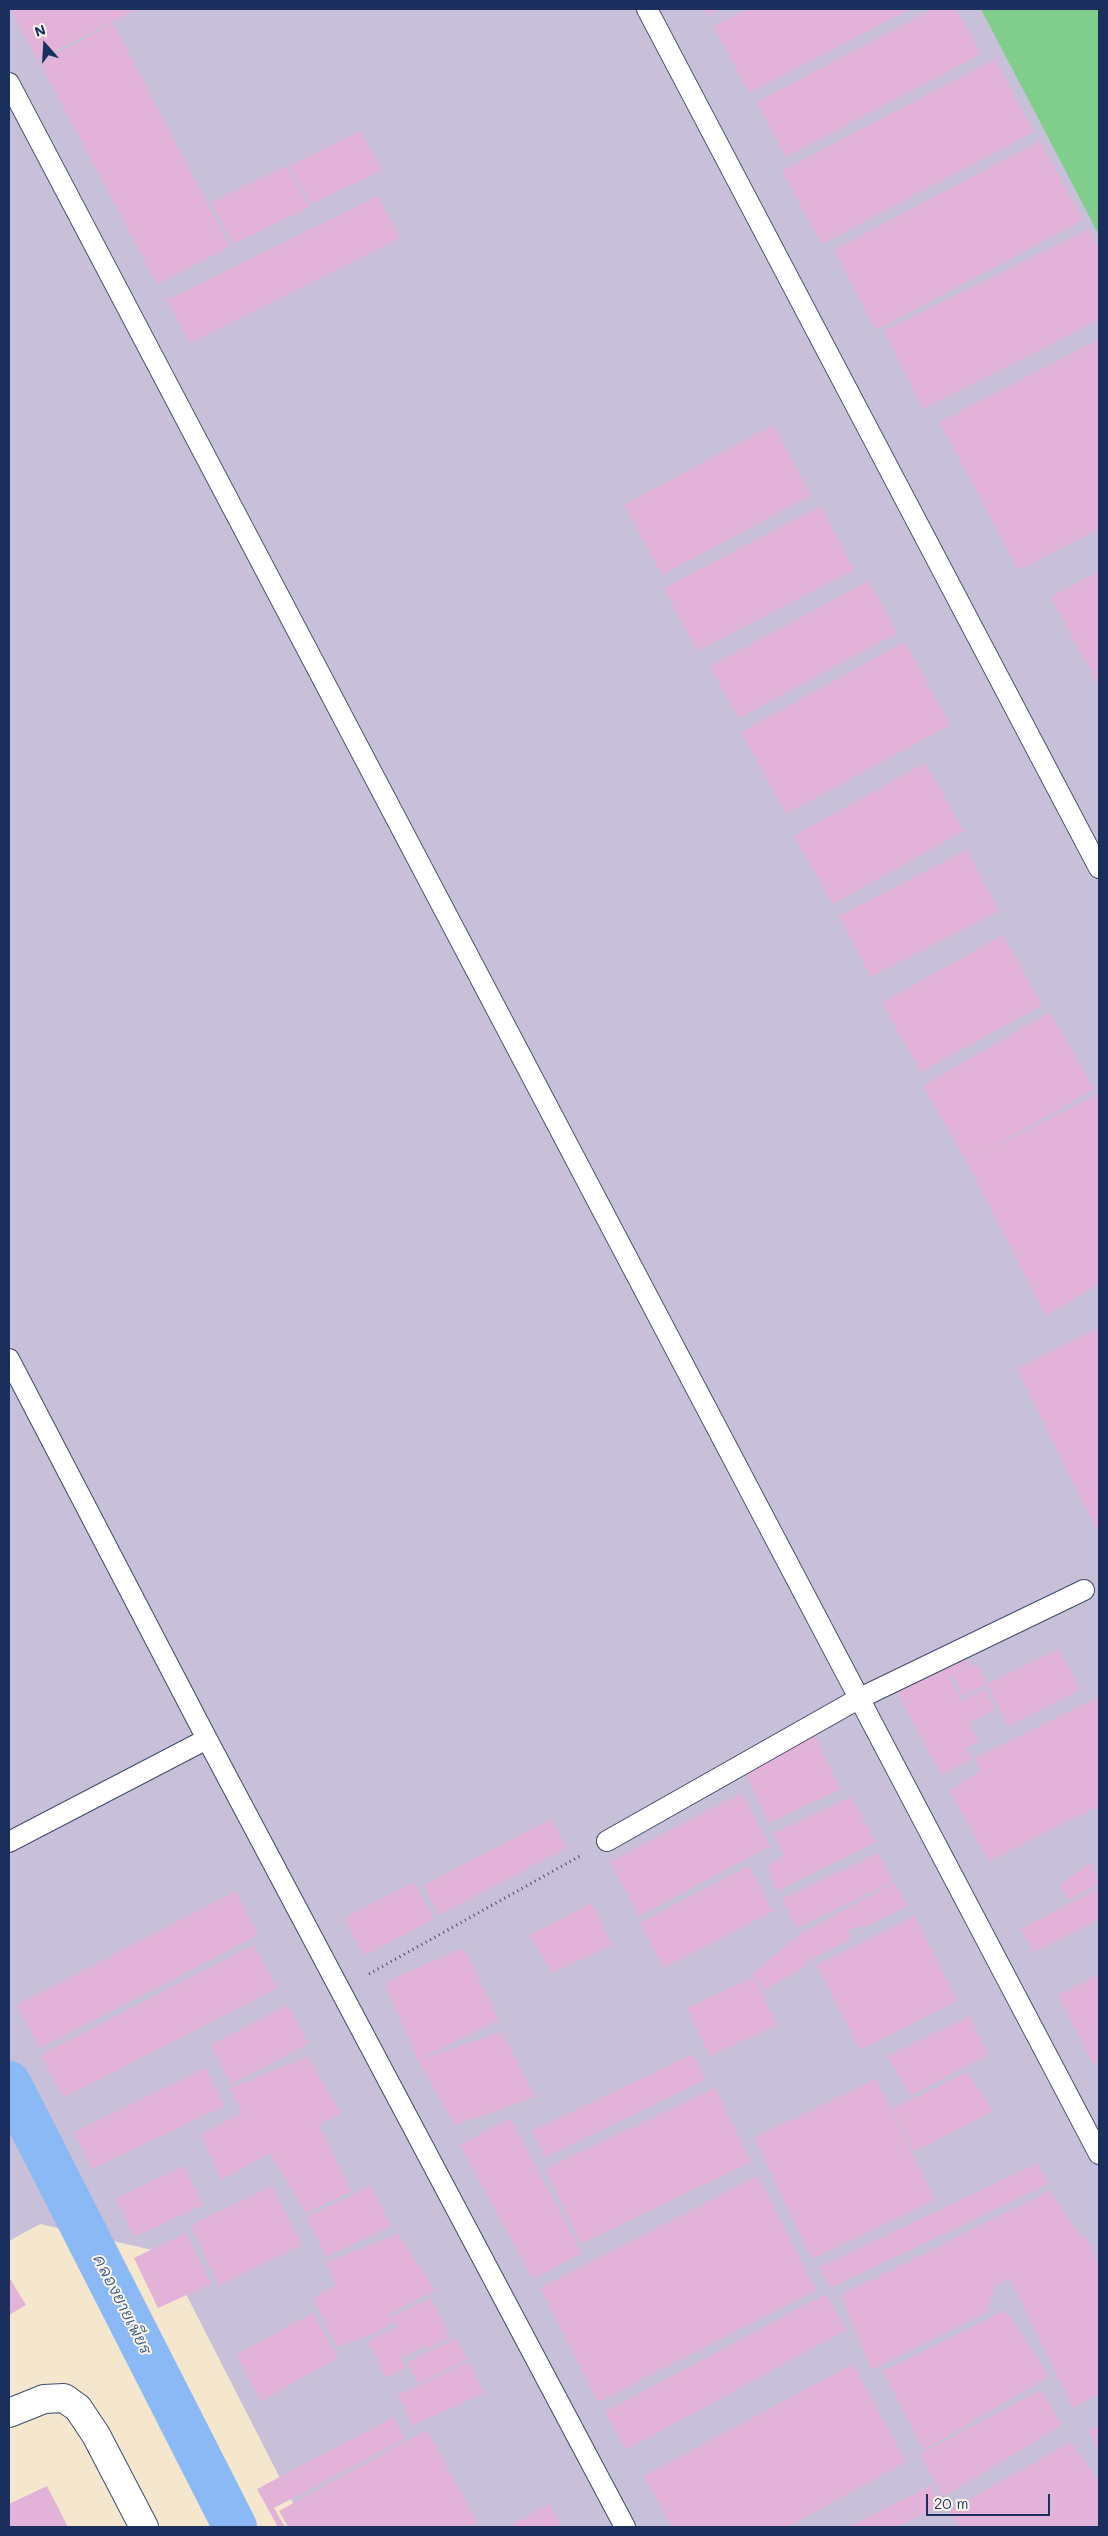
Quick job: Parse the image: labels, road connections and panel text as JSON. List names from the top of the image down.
{
  "water": ["คลองยายเพียร"],
  "scale_bar": "20 m",
  "north": "top"
}
